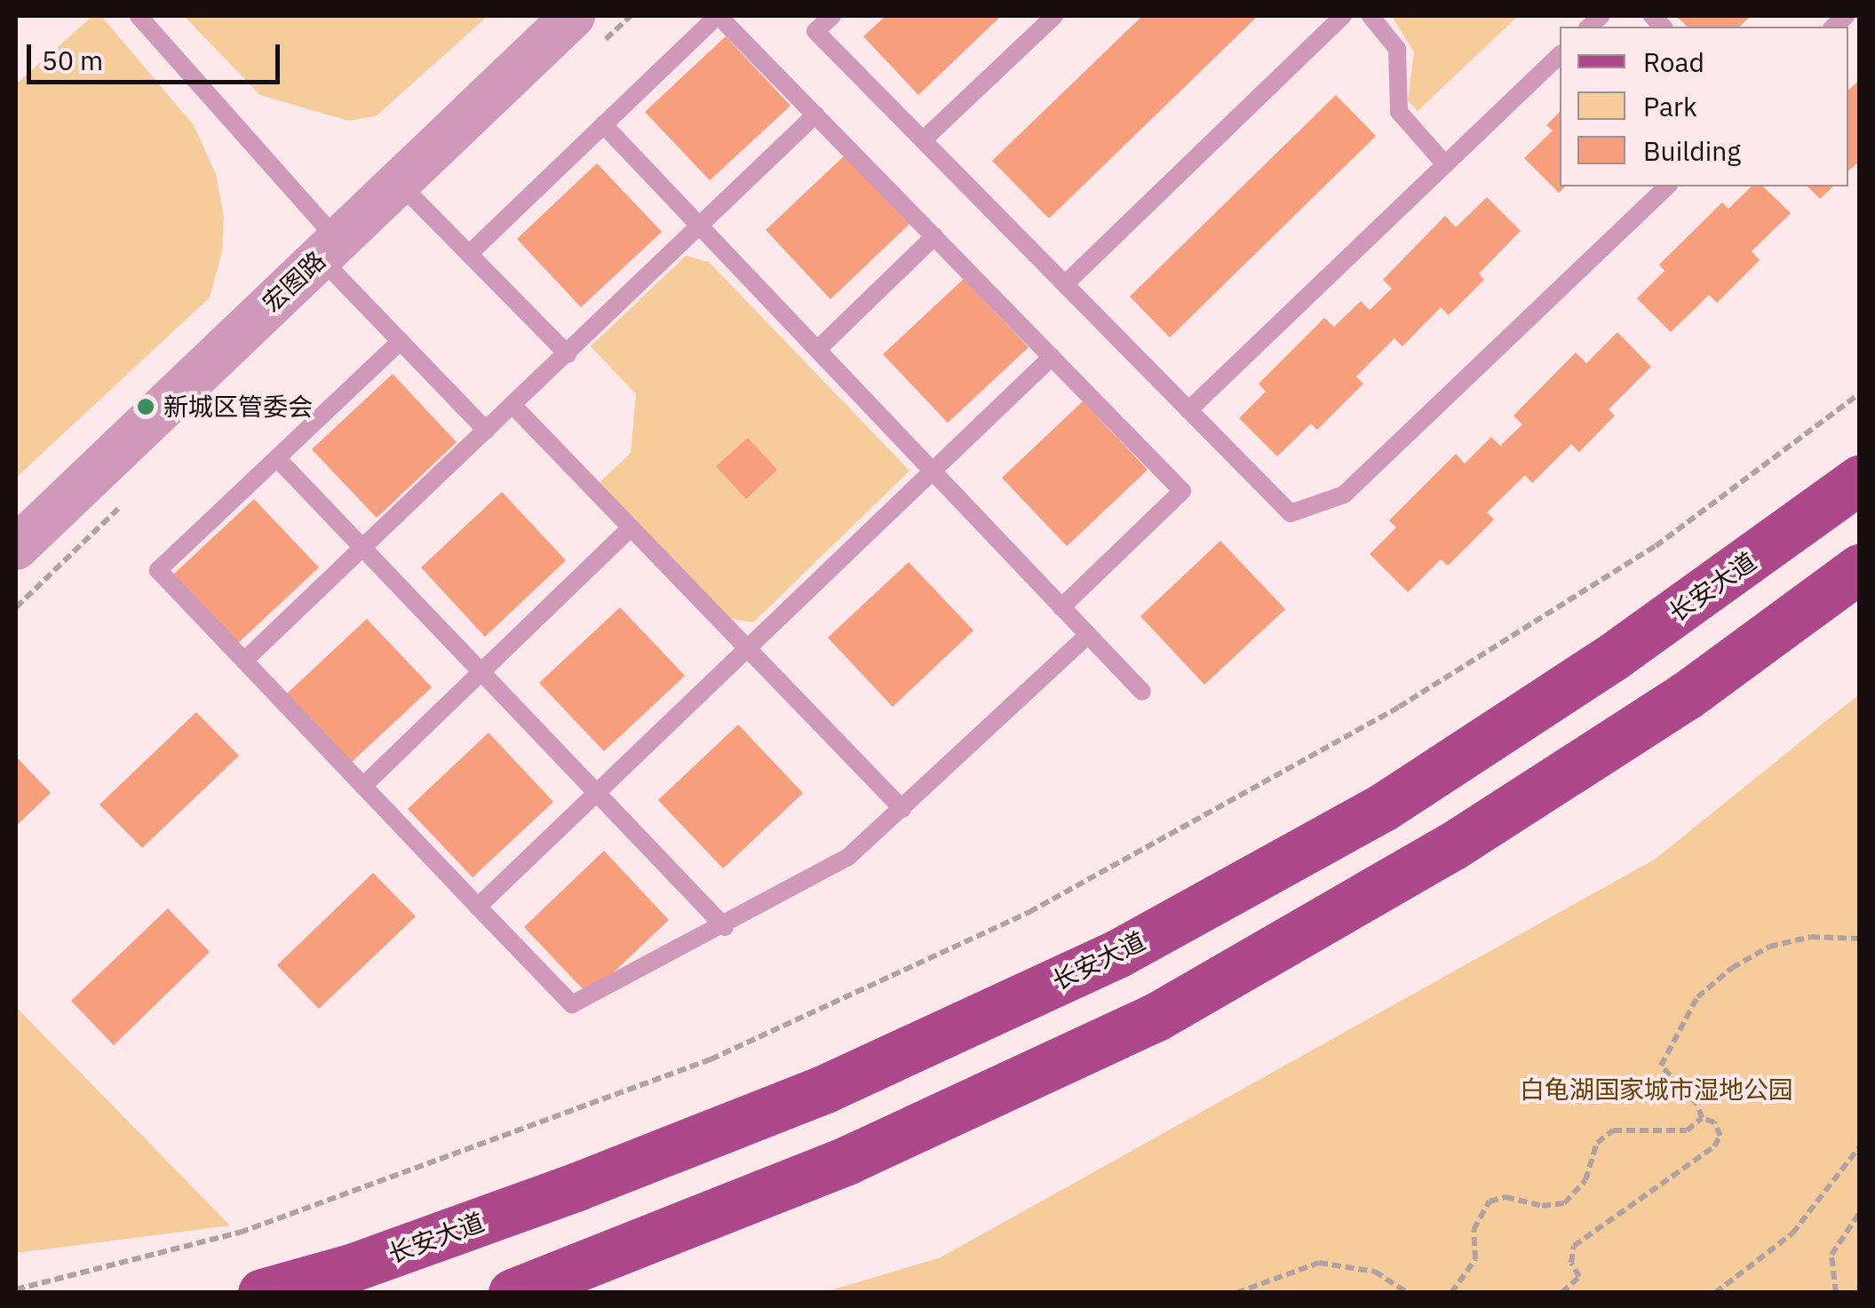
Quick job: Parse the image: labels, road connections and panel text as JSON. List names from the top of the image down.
{
  "streets": {
    "main road": ["长安大道"],
    "street": ["宏图路"]
  },
  "parks": ["白龟湖国家城市湿地公园"],
  "places": ["新城区管委会"],
  "legend": ["Road", "Park", "Building"],
  "scale_bar": "50 m"
}
